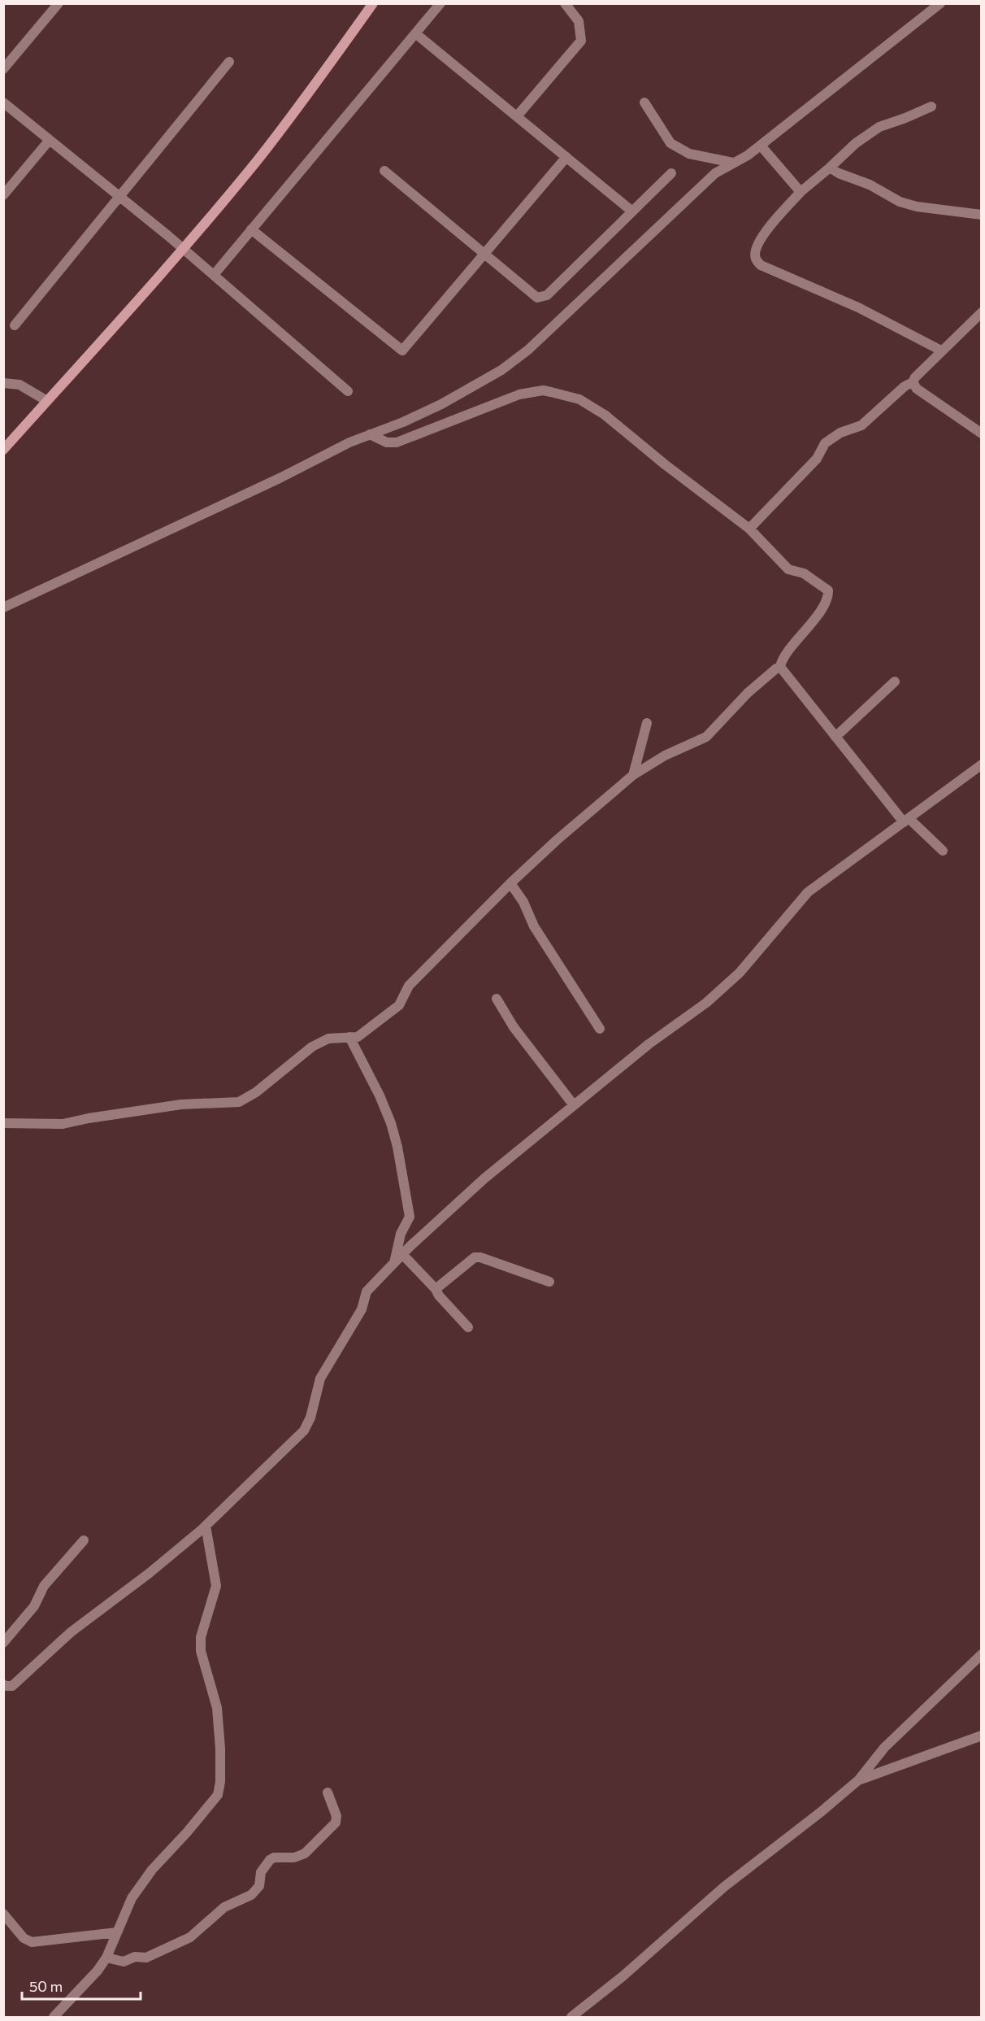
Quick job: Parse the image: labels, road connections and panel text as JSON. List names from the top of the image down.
{
  "scale_bar": "50 m"
}
